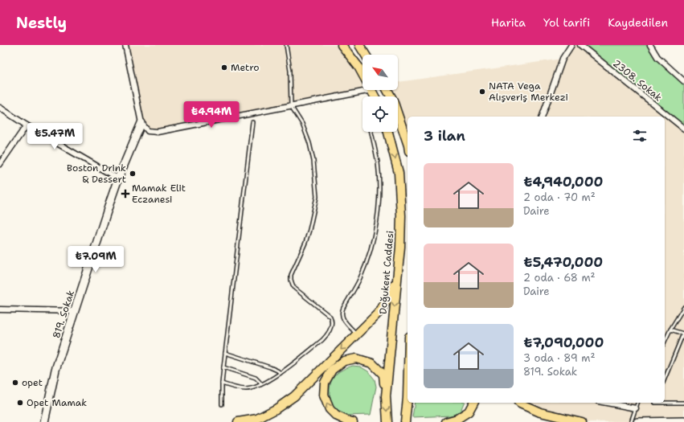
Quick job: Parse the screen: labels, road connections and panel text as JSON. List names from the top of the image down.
{
  "streets": {
    "main road": ["Doğukent Caddesi"],
    "street": ["2308. Sokak", "819. Sokak"]
  },
  "one_way": ["Doğukent Caddesi"],
  "places": {
    "other": [
      "Metro",
      "NATA Vega Alışveriş Merkezi",
      "Boston Drink & Dessert",
      "opet",
      "Opet Mamak"
    ],
    "health": ["Mamak Elit Eczanesi"]
  },
  "north": "top left",
  "page": {
    "header": "Nestly",
    "nav": ["Harita", "Yol tarifi", "Kaydedilen"],
    "price": ["₺4.94M", "₺5.47M", "₺7.09M"],
    "heading": "3 ilan",
    "list": [
      {
        "name": "₺4,940,000",
        "note": "2 oda · 70 m² · Daire"
      },
      {
        "name": "₺5,470,000",
        "note": "2 oda · 68 m² · Daire"
      },
      {
        "name": "₺7,090,000",
        "note": "3 oda · 89 m² · 819. Sokak"
      }
    ]
  }
}
